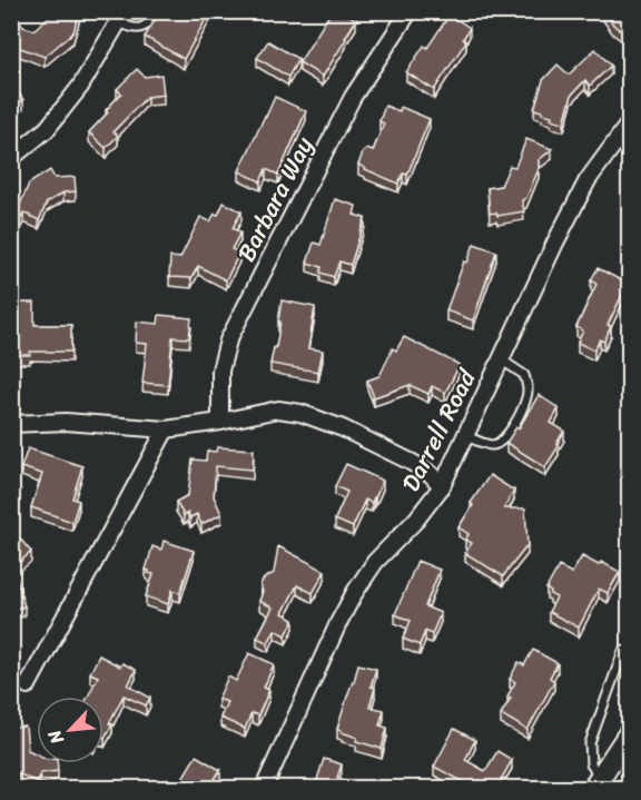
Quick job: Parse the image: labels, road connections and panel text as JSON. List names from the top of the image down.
{
  "streets": {
    "street": ["Barbara Way", "Darrell Road"]
  },
  "north": "bottom left"
}
